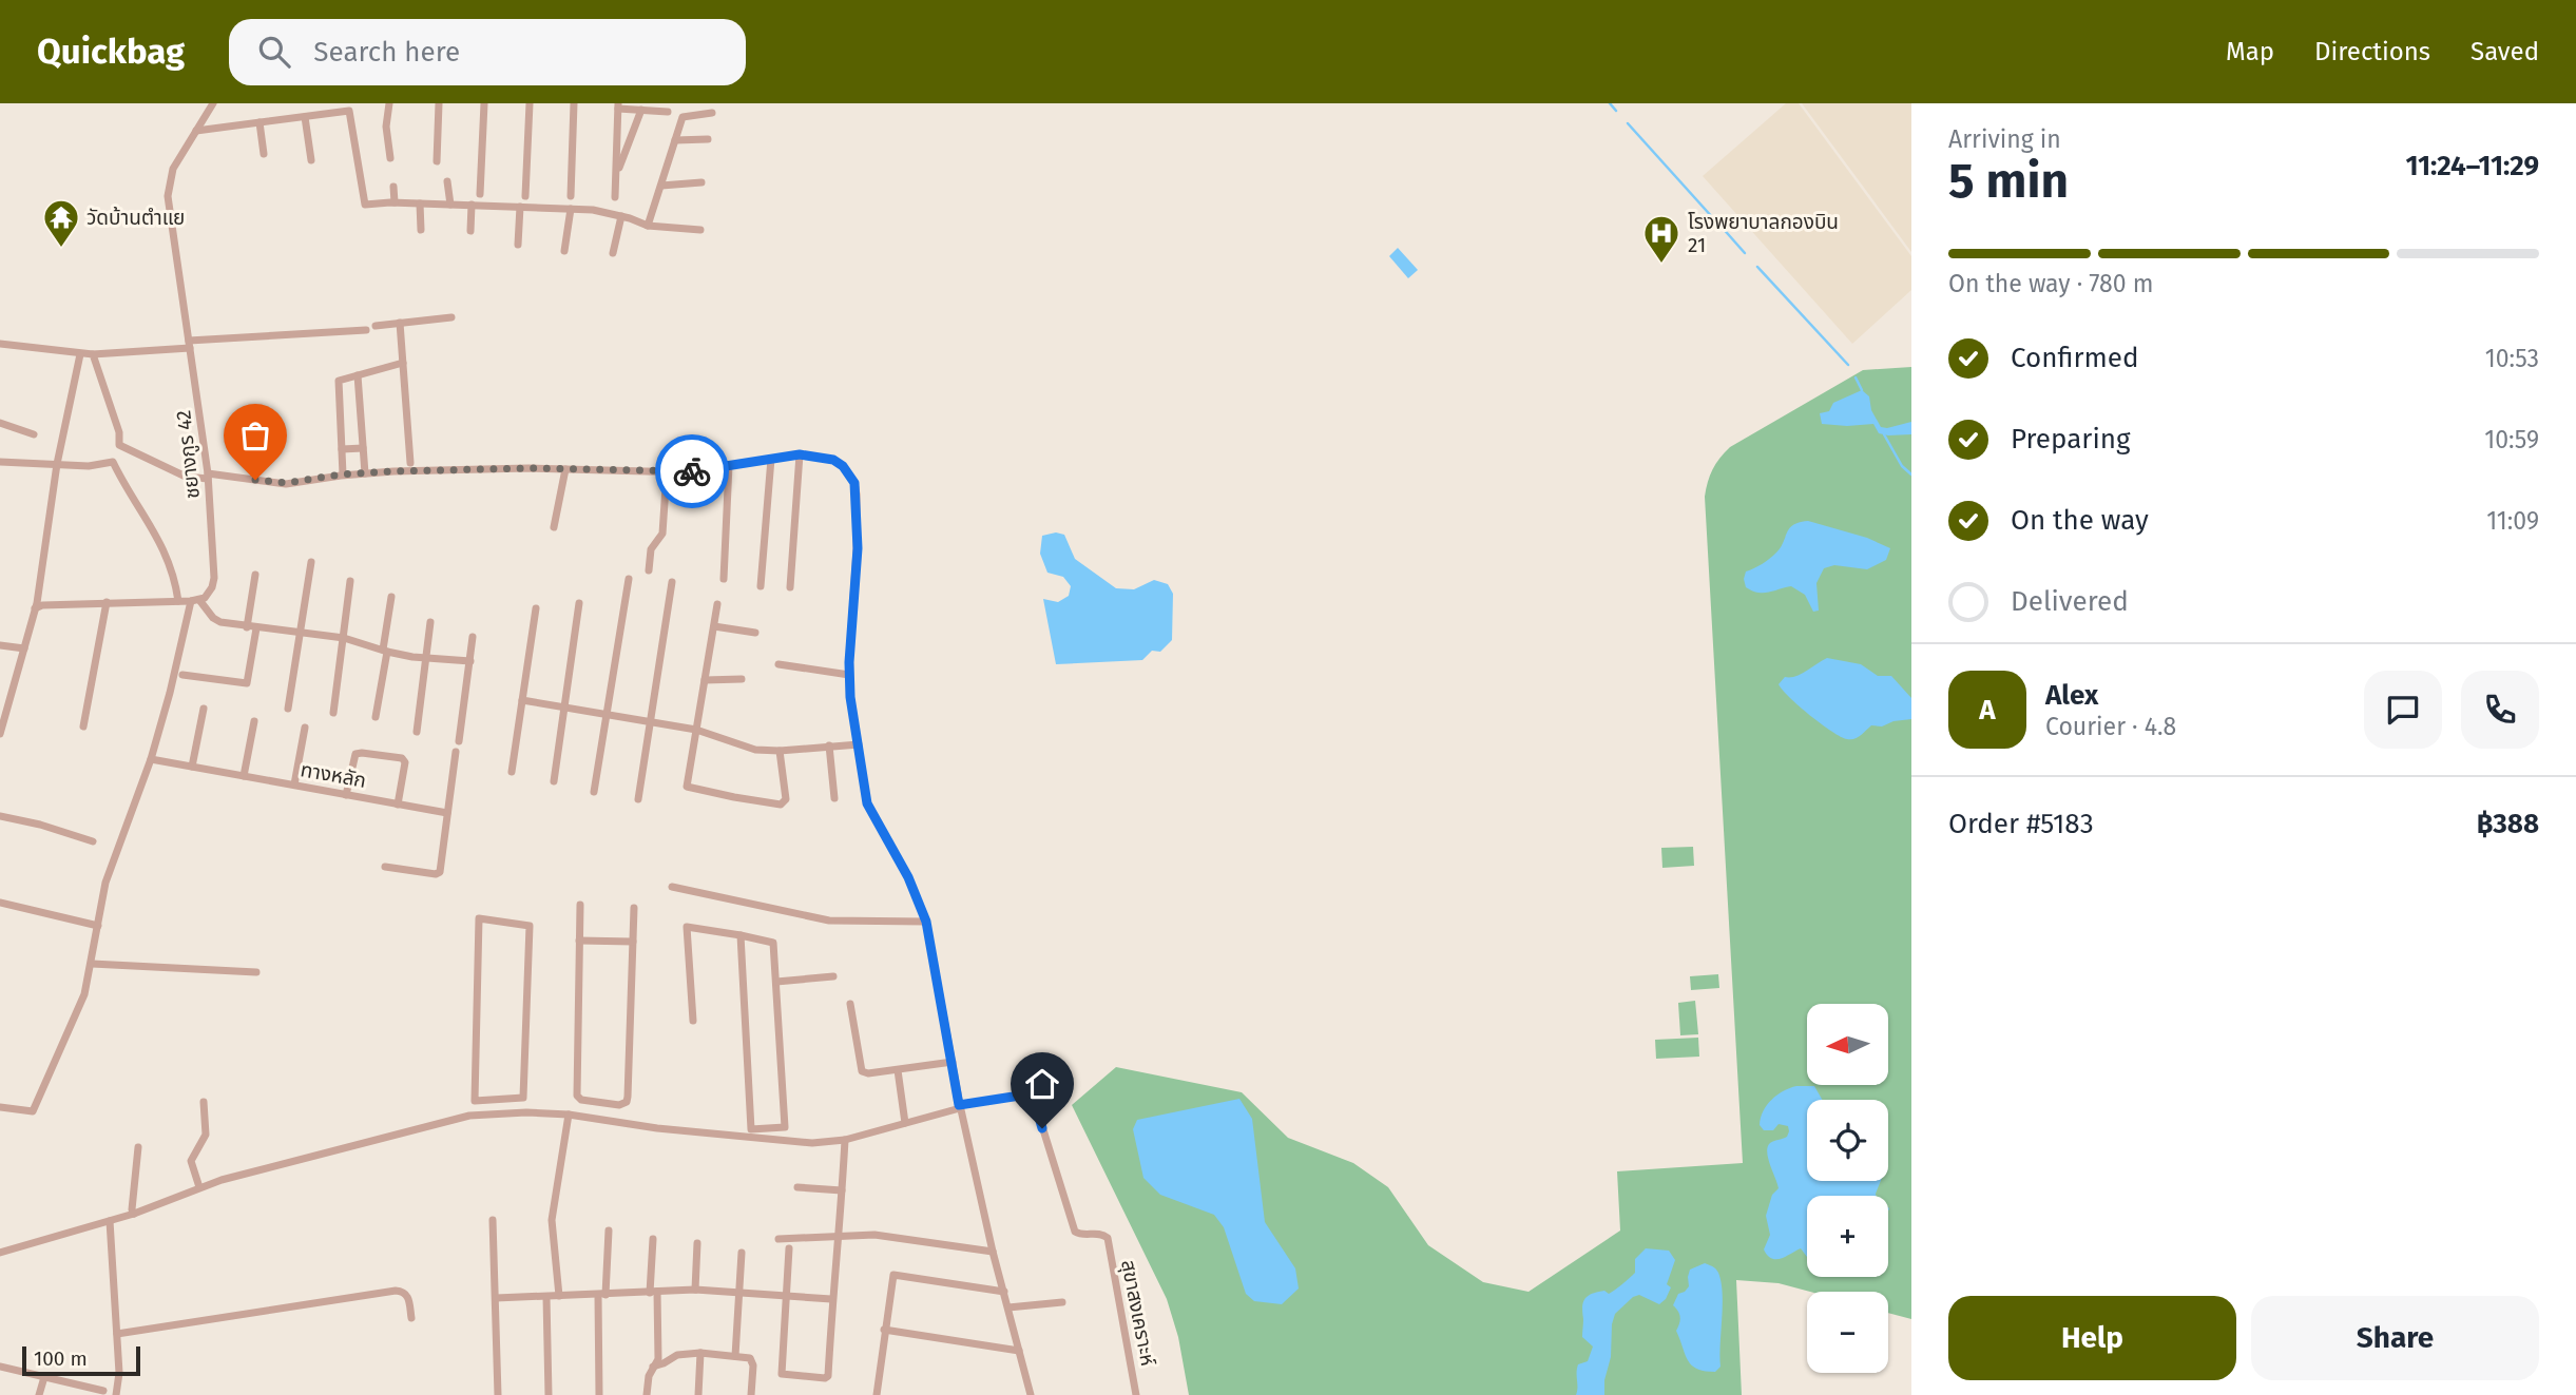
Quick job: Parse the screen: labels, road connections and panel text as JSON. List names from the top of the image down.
{
  "streets": {
    "street": ["ชยางกูร 42", "ทางหลัก", "สุขาสงเคราะห์"]
  },
  "crossings": [
    ["ชยางกูร 42", "ทางหลัก"]
  ],
  "places": {
    "temple": ["วัดบ้านตำแย"],
    "hospital": ["โรงพยาบาลกองบิน 21"]
  },
  "scale_bar": "100 m",
  "north": "left",
  "page": {
    "header": "Quickbag",
    "search": "Search here",
    "nav": ["Map", "Directions", "Saved"],
    "heading": ["5 min", "Arriving in", "11:24–11:29"],
    "panel": [
      "Alex",
      "Courier · 4.8",
      "Order #5183",
      "฿388"
    ],
    "bar": "On the way · 780 m",
    "list": [
      ["Confirmed", "10:53"],
      ["Preparing", "10:59"],
      ["On the way", "11:09"],
      "Delivered"
    ],
    "round": "A",
    "map_buttons": ["+", "−"],
    "buttons": ["Help", "Share"],
    "scale": "100 m"
  }
}
